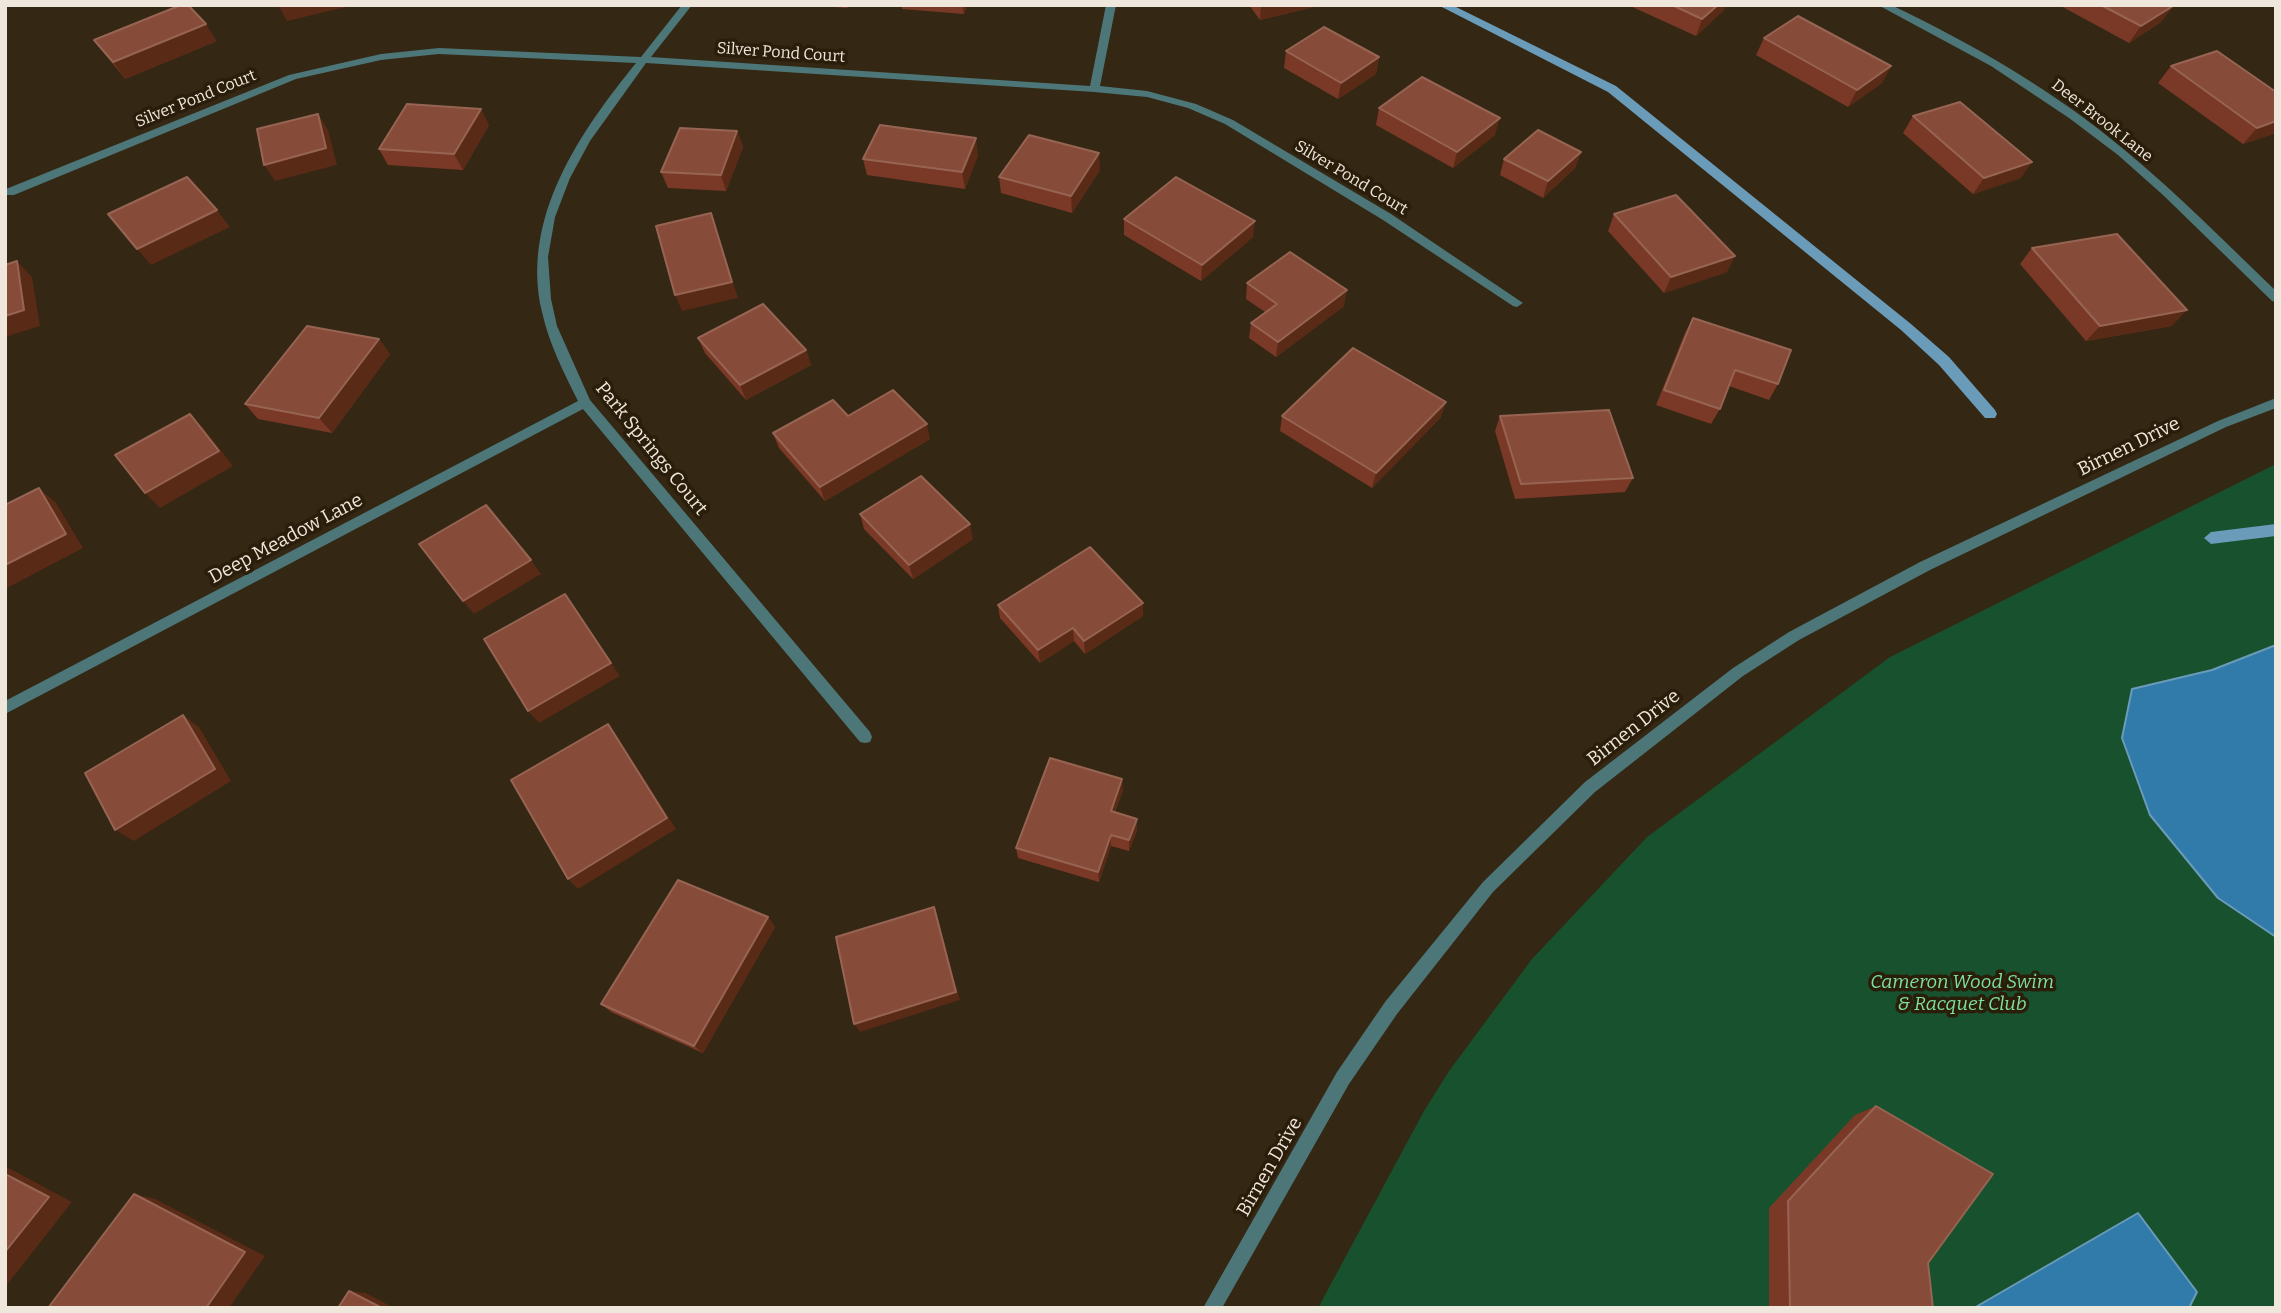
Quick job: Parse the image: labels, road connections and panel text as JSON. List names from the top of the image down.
{
  "streets": {
    "street": [
      "Silver Pond Court",
      "Deer Brook Lane",
      "Birnen Drive",
      "Park Springs Court",
      "Deep Meadow Lane"
    ]
  },
  "crossings": [
    ["Silver Pond Court", "Park Springs Court"],
    ["Park Springs Court", "Deep Meadow Lane"]
  ],
  "parks": ["Cameron Wood Swim & Racquet Club"]
}
